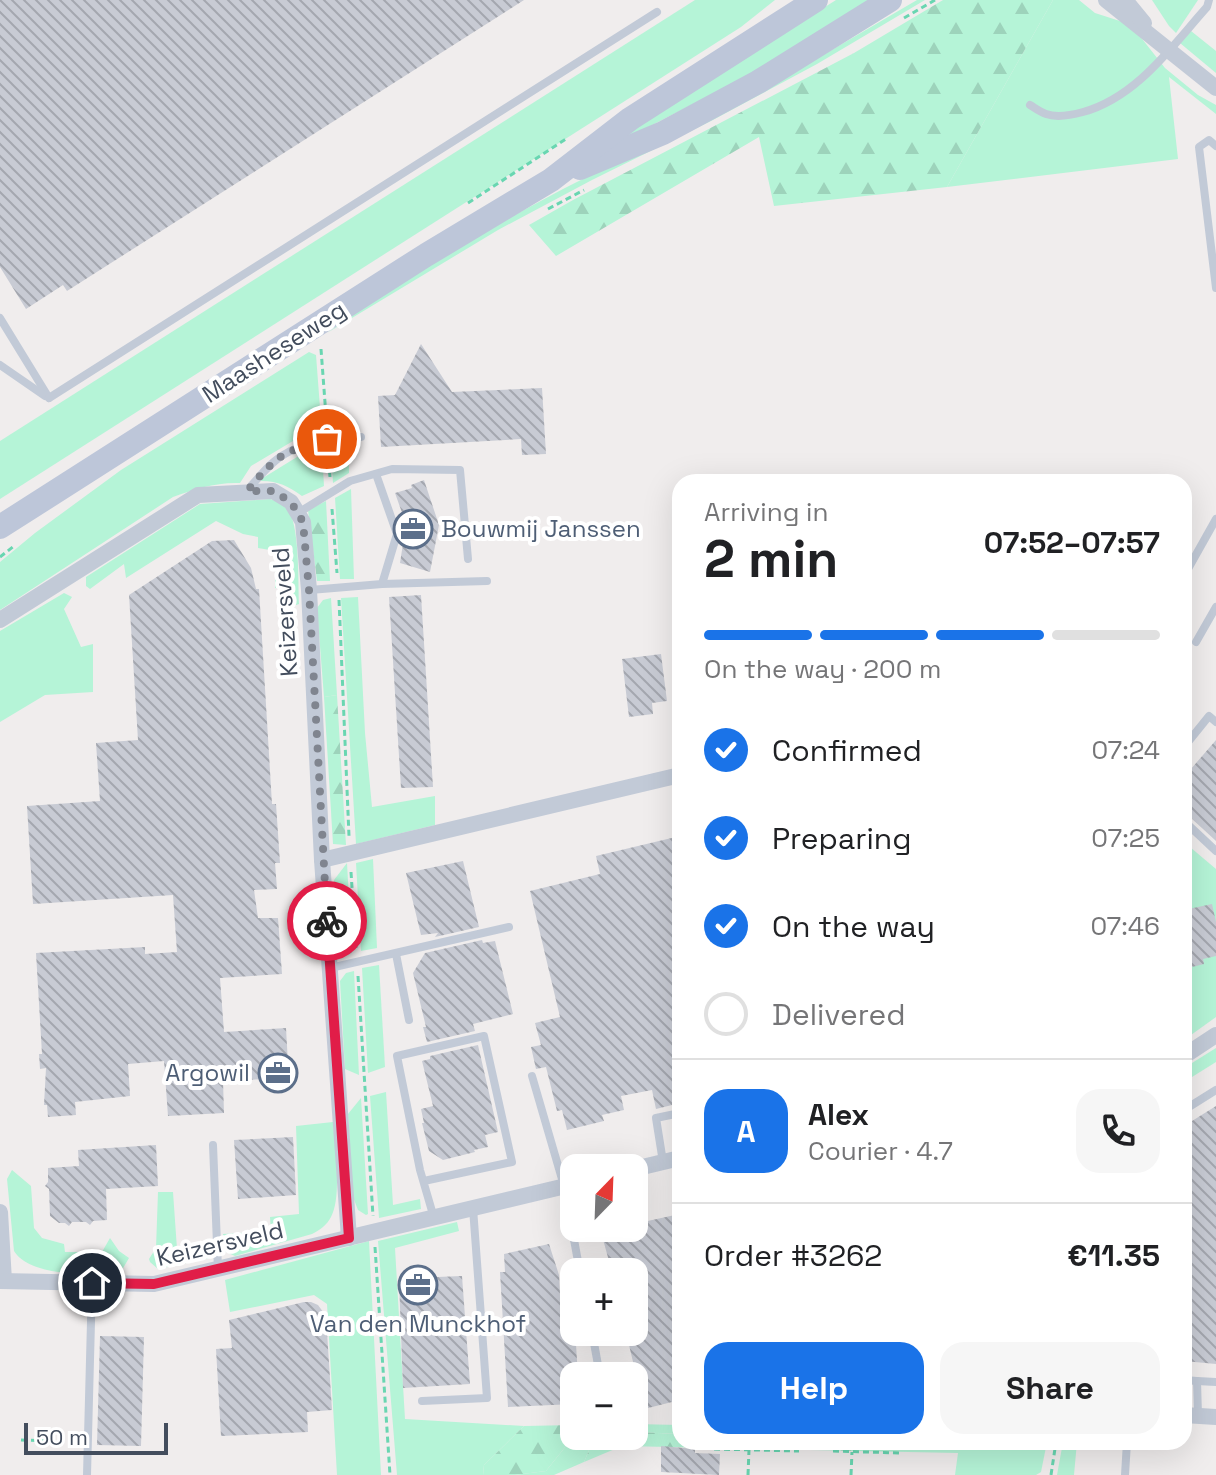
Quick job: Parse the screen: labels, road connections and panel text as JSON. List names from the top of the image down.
{
  "streets": {
    "main road": ["Maasheseweg"],
    "street": ["Keizersveld"]
  },
  "places": {
    "office": ["Bouwmij Janssen", "Argowil", "Van den Munckhof"]
  },
  "scale_bar": "50 m",
  "north": "top right",
  "page": {
    "heading": ["2 min", "Arriving in", "07:52–07:57"],
    "panel": [
      "Alex",
      "Courier · 4.7",
      "Order #3262",
      "€11.35"
    ],
    "bar": "On the way · 200 m",
    "list": [
      ["Confirmed", "07:24"],
      ["Preparing", "07:25"],
      ["On the way", "07:46"],
      "Delivered"
    ],
    "round": "A",
    "map_buttons": ["+", "−"],
    "buttons": ["Help", "Share"],
    "scale": "50 m"
  }
}
